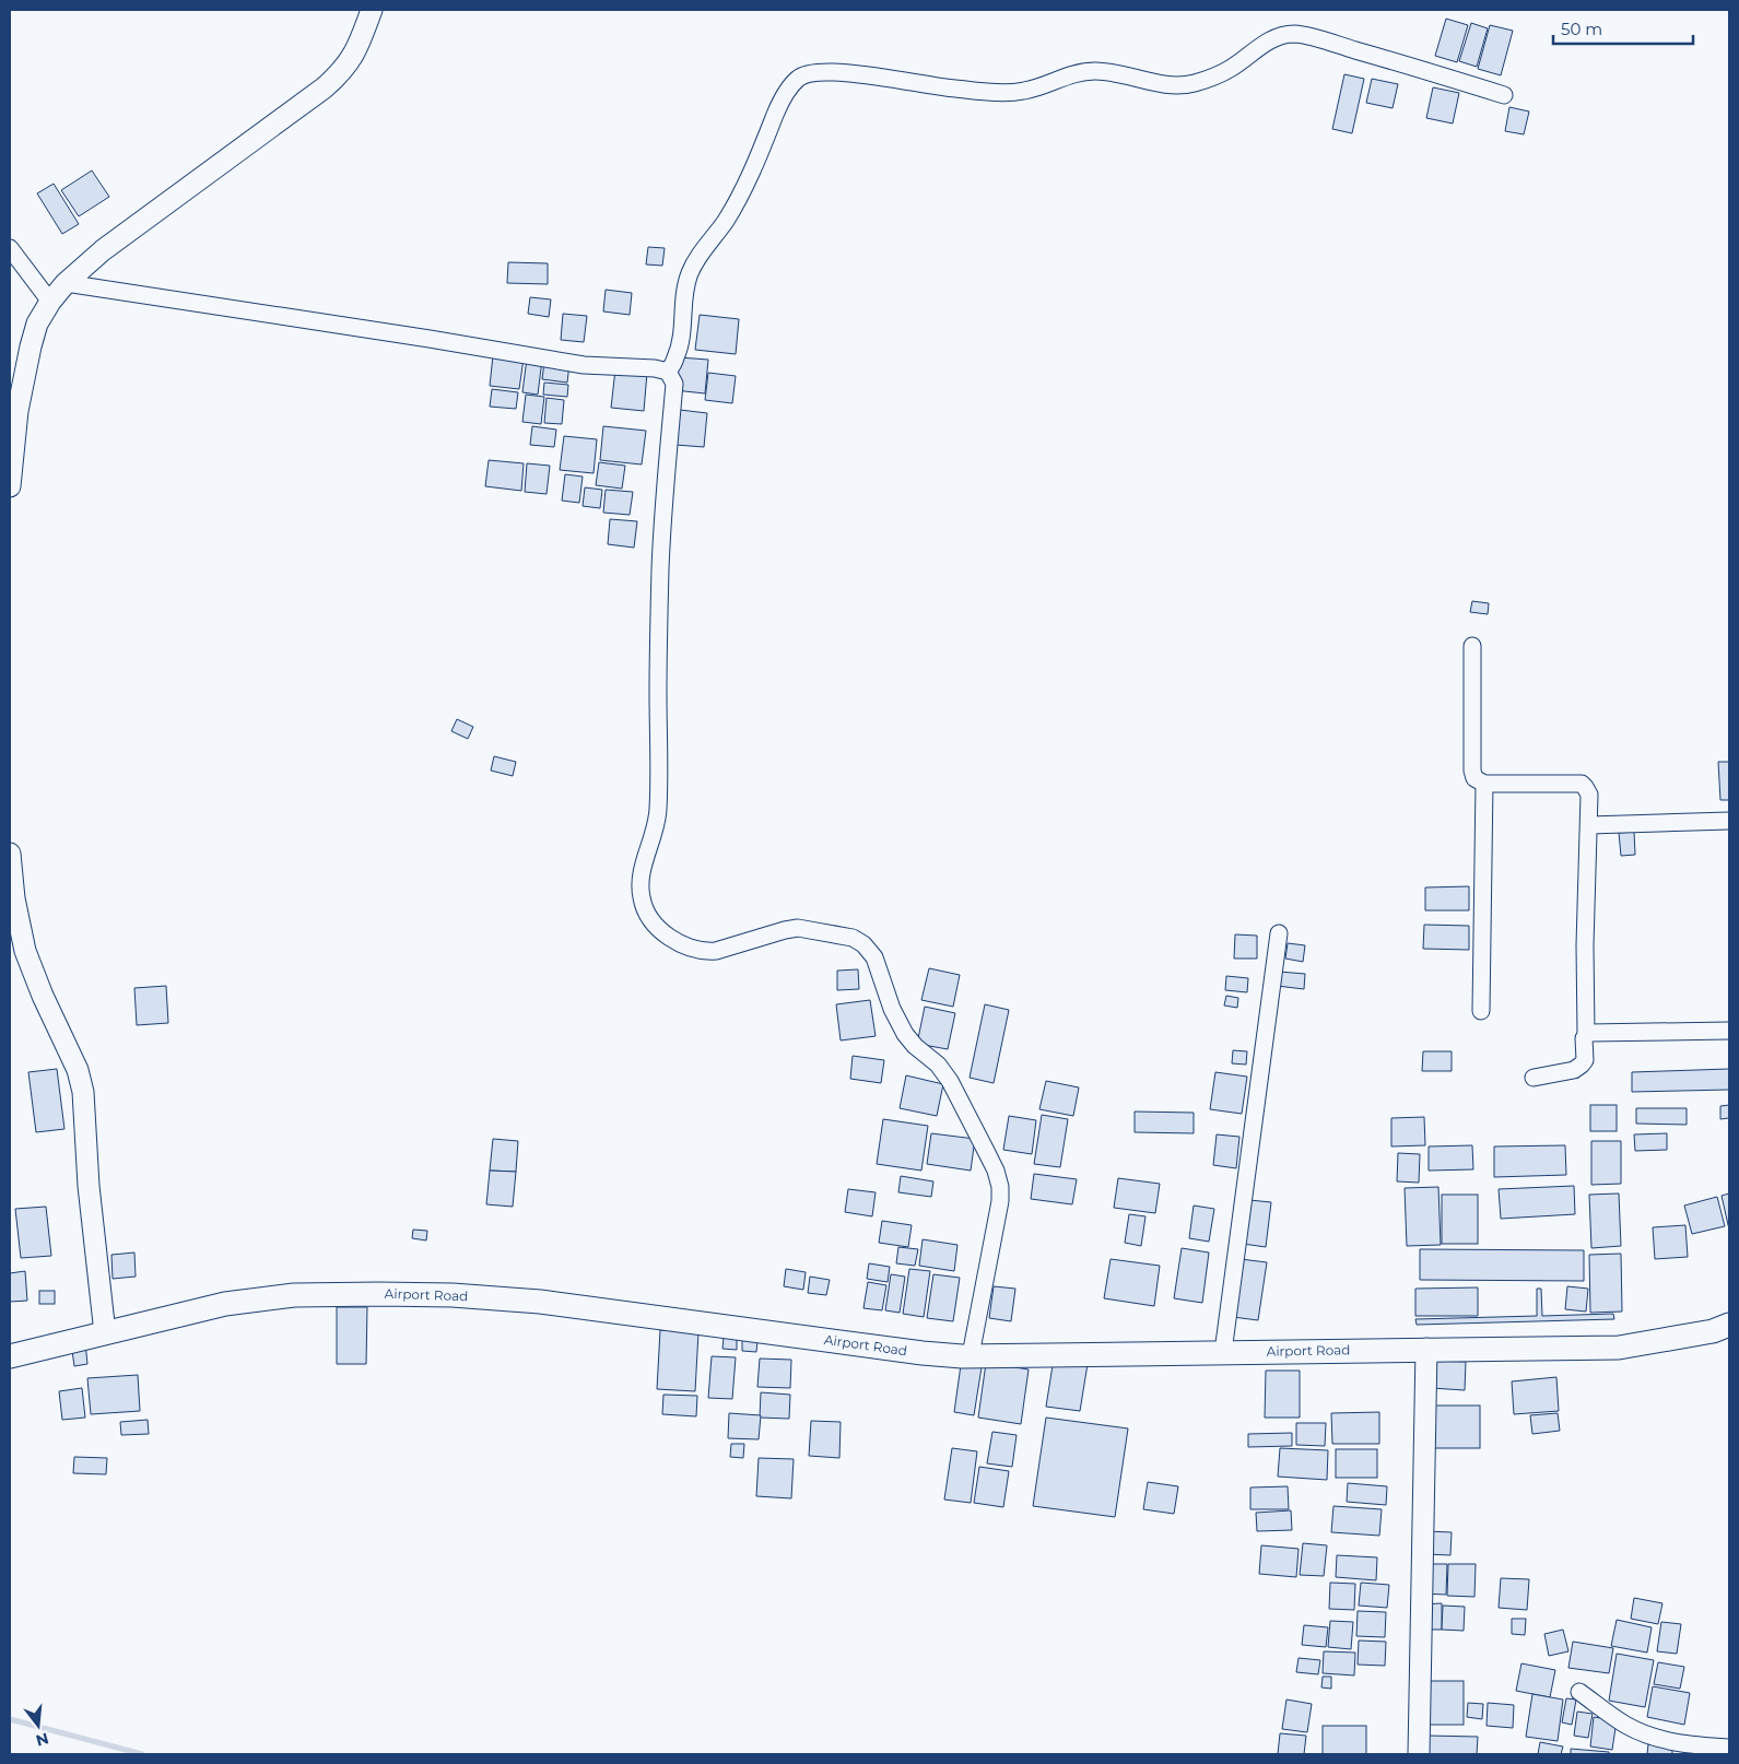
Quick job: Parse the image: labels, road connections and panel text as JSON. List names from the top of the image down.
{
  "streets": {
    "main road": ["Airport Road"]
  },
  "scale_bar": "50 m",
  "north": "bottom"
}
